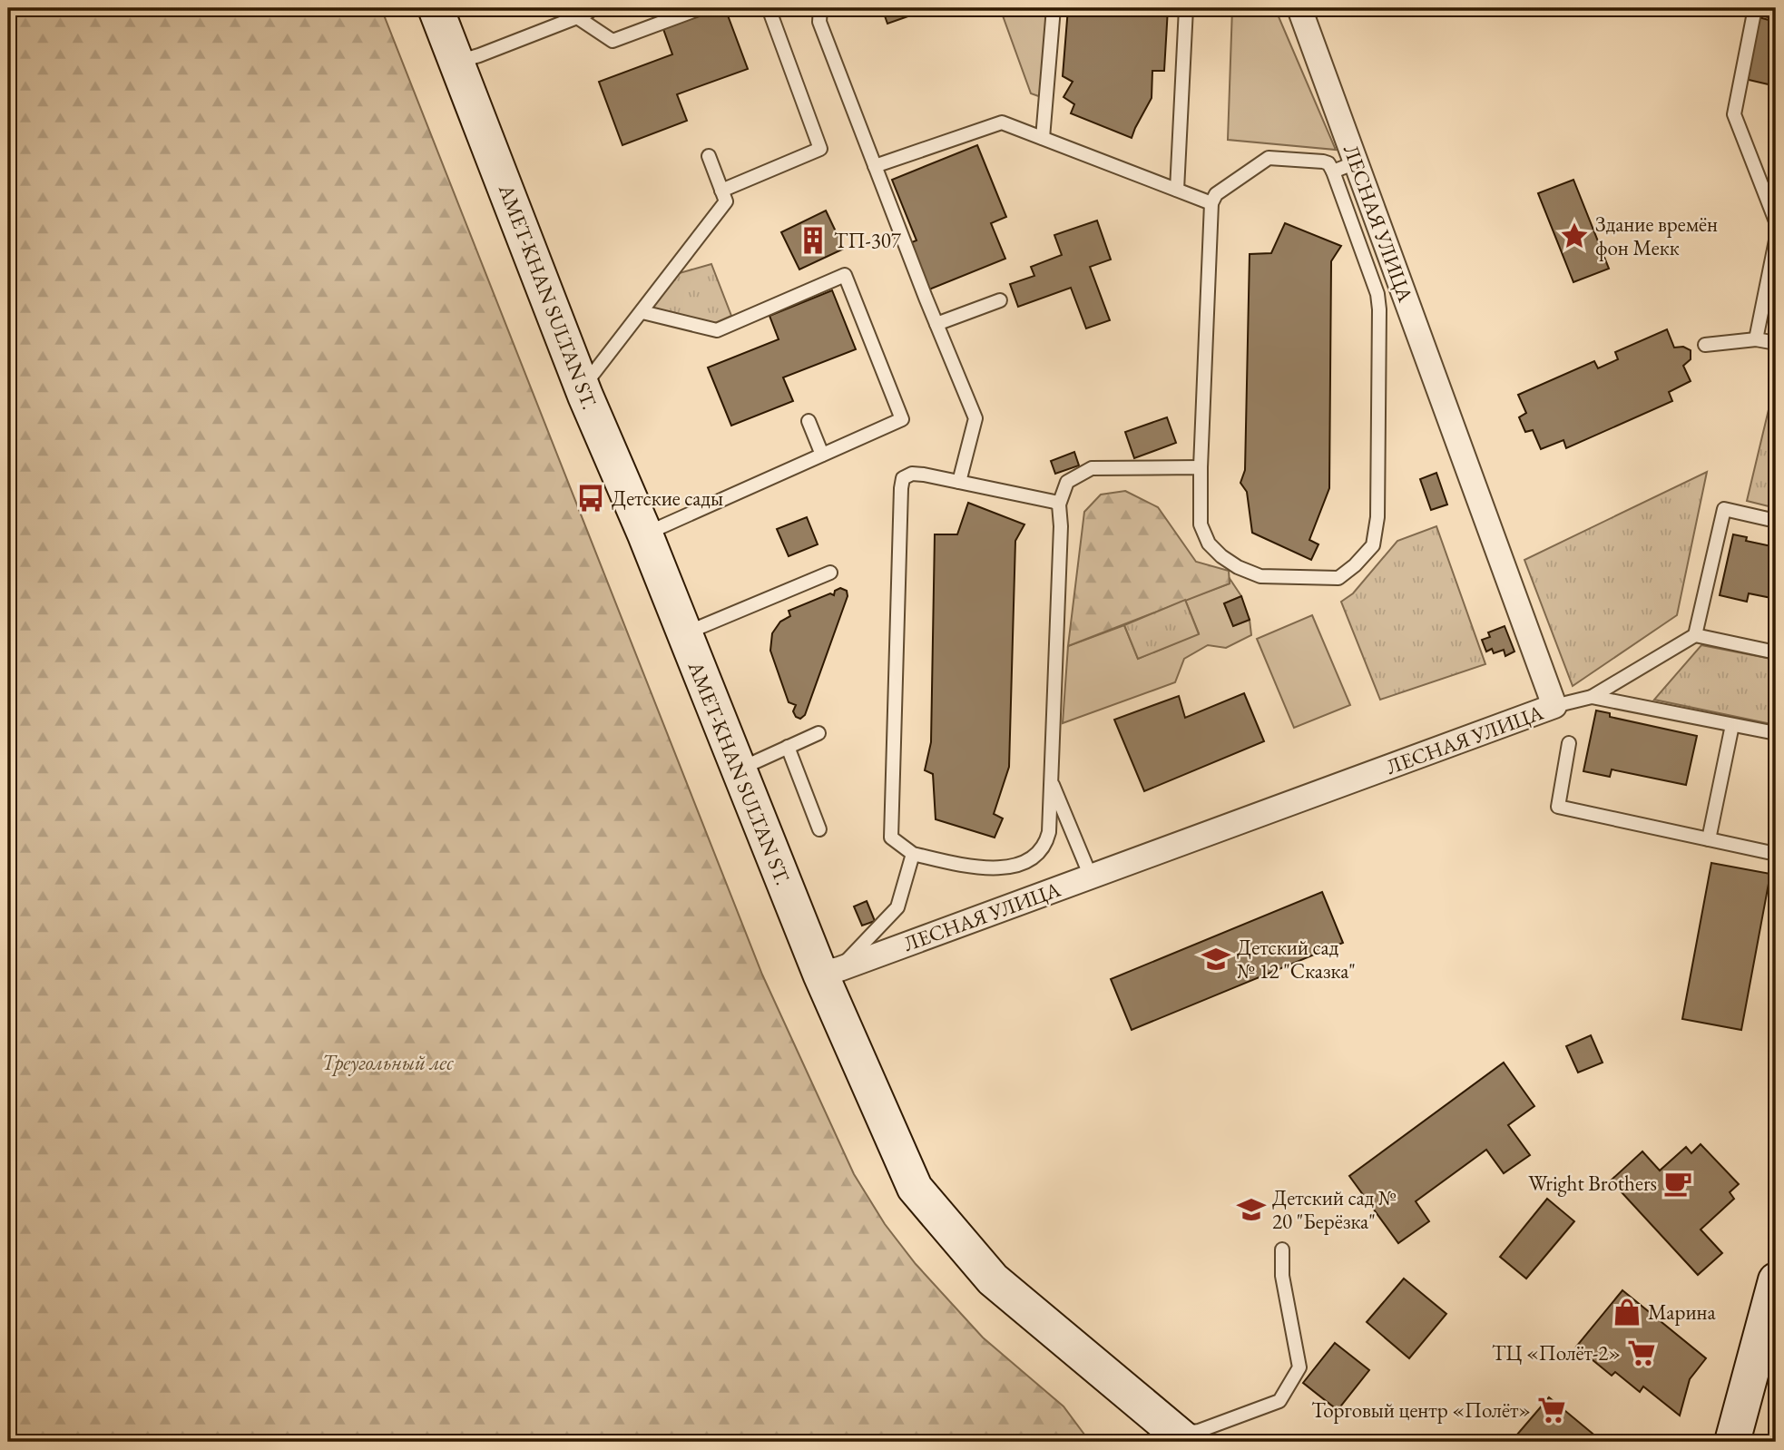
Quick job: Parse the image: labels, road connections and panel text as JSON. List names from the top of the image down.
{
  "streets": {
    "main road": ["AMET-KHAN SULTAN ST."],
    "street": ["ЛЕСНАЯ УЛИЦА"]
  },
  "crossings": [
    ["ЛЕСНАЯ УЛИЦА", "AMET-KHAN SULTAN ST."]
  ],
  "parks": ["Треугольный лес"],
  "places": {
    "place": ["Здание времён фон Мекк"],
    "building": ["ТП-307"],
    "bus stop": ["Детские сады"],
    "school or university": ["Детский сад № 12 \"Сказка\"", "Детский сад № 20 \"Берёзка\""],
    "cafe": ["Wright Brothers"],
    "shop": ["Марина"],
    "supermarket": ["ТЦ «Полёт-2»", "Торговый центр «Полёт»"]
  }
}
